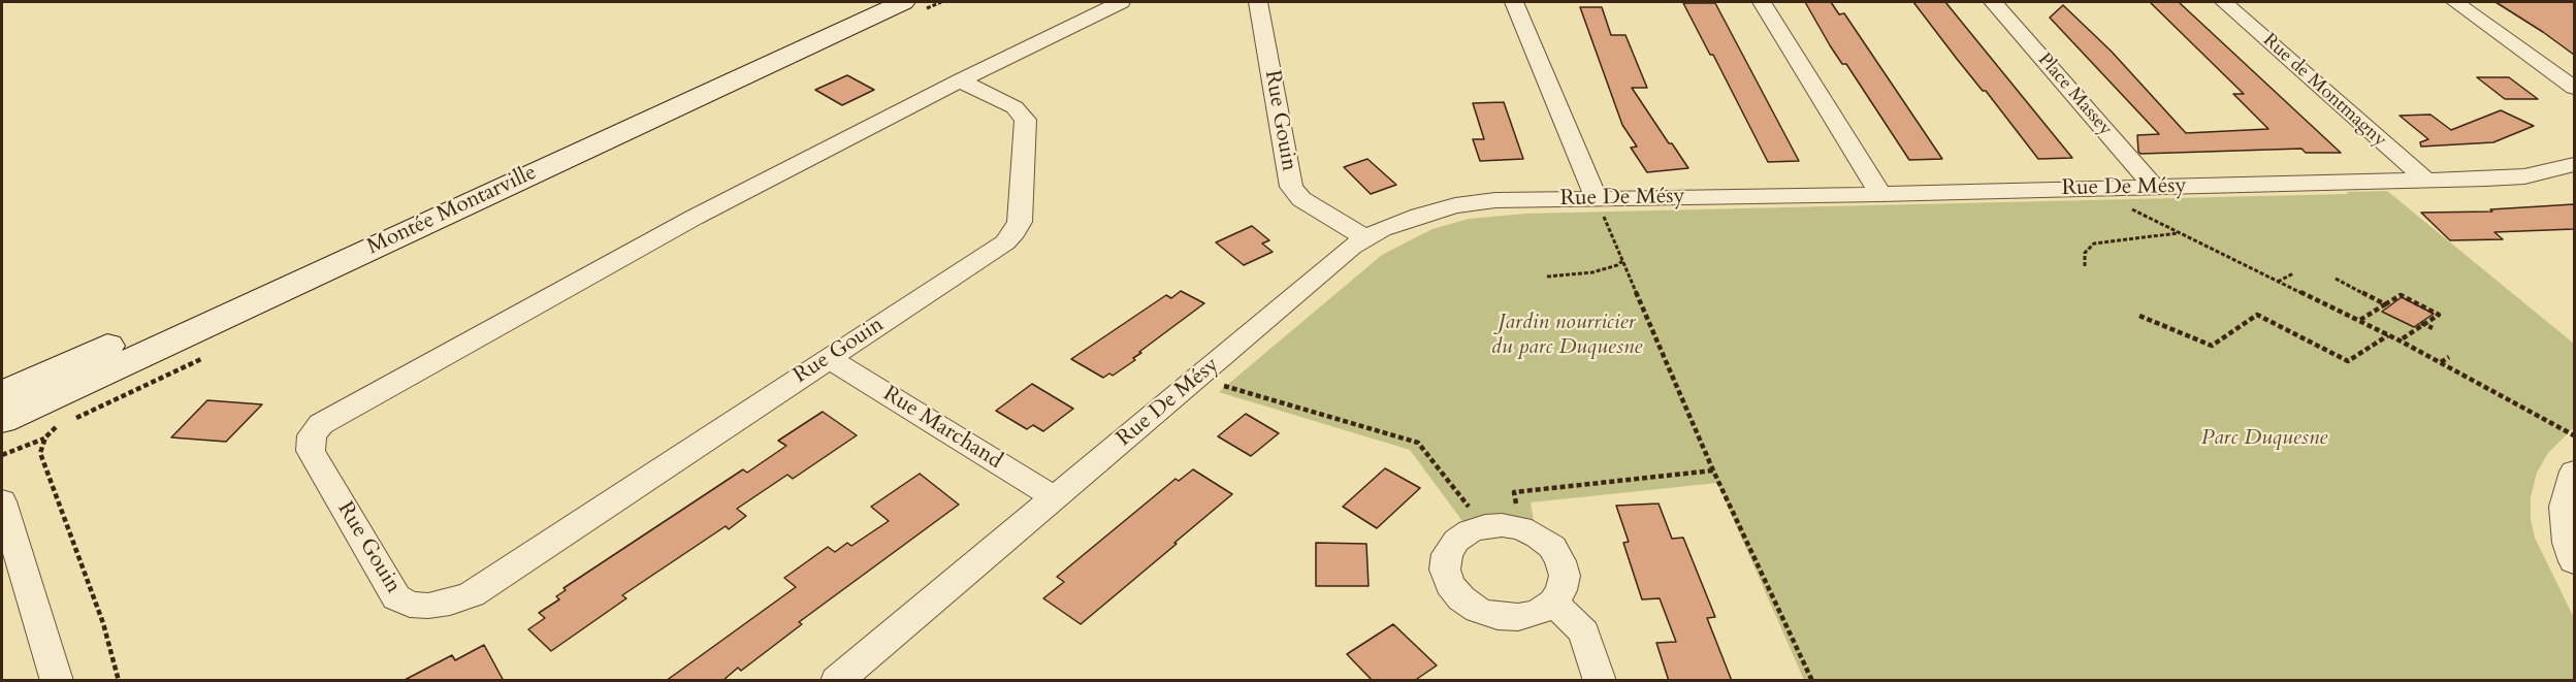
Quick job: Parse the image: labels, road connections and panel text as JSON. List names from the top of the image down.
{
  "streets": {
    "street": [
      "Rue de Montmagny",
      "Place Massey",
      "Rue Gouin",
      "Rue De Mésy",
      "Montée Montarville",
      "Rue Marchand"
    ]
  },
  "crossings": [
    ["Rue de Montmagny", "Rue De Mésy"],
    ["Place Massey", "Rue De Mésy"],
    ["Rue Gouin", "Rue De Mésy"],
    ["Rue Gouin", "Rue Marchand"],
    ["Rue De Mésy", "Rue Marchand"]
  ],
  "parks": ["Jardin nourricier du parc Duquesne", "Parc Duquesne"]
}
